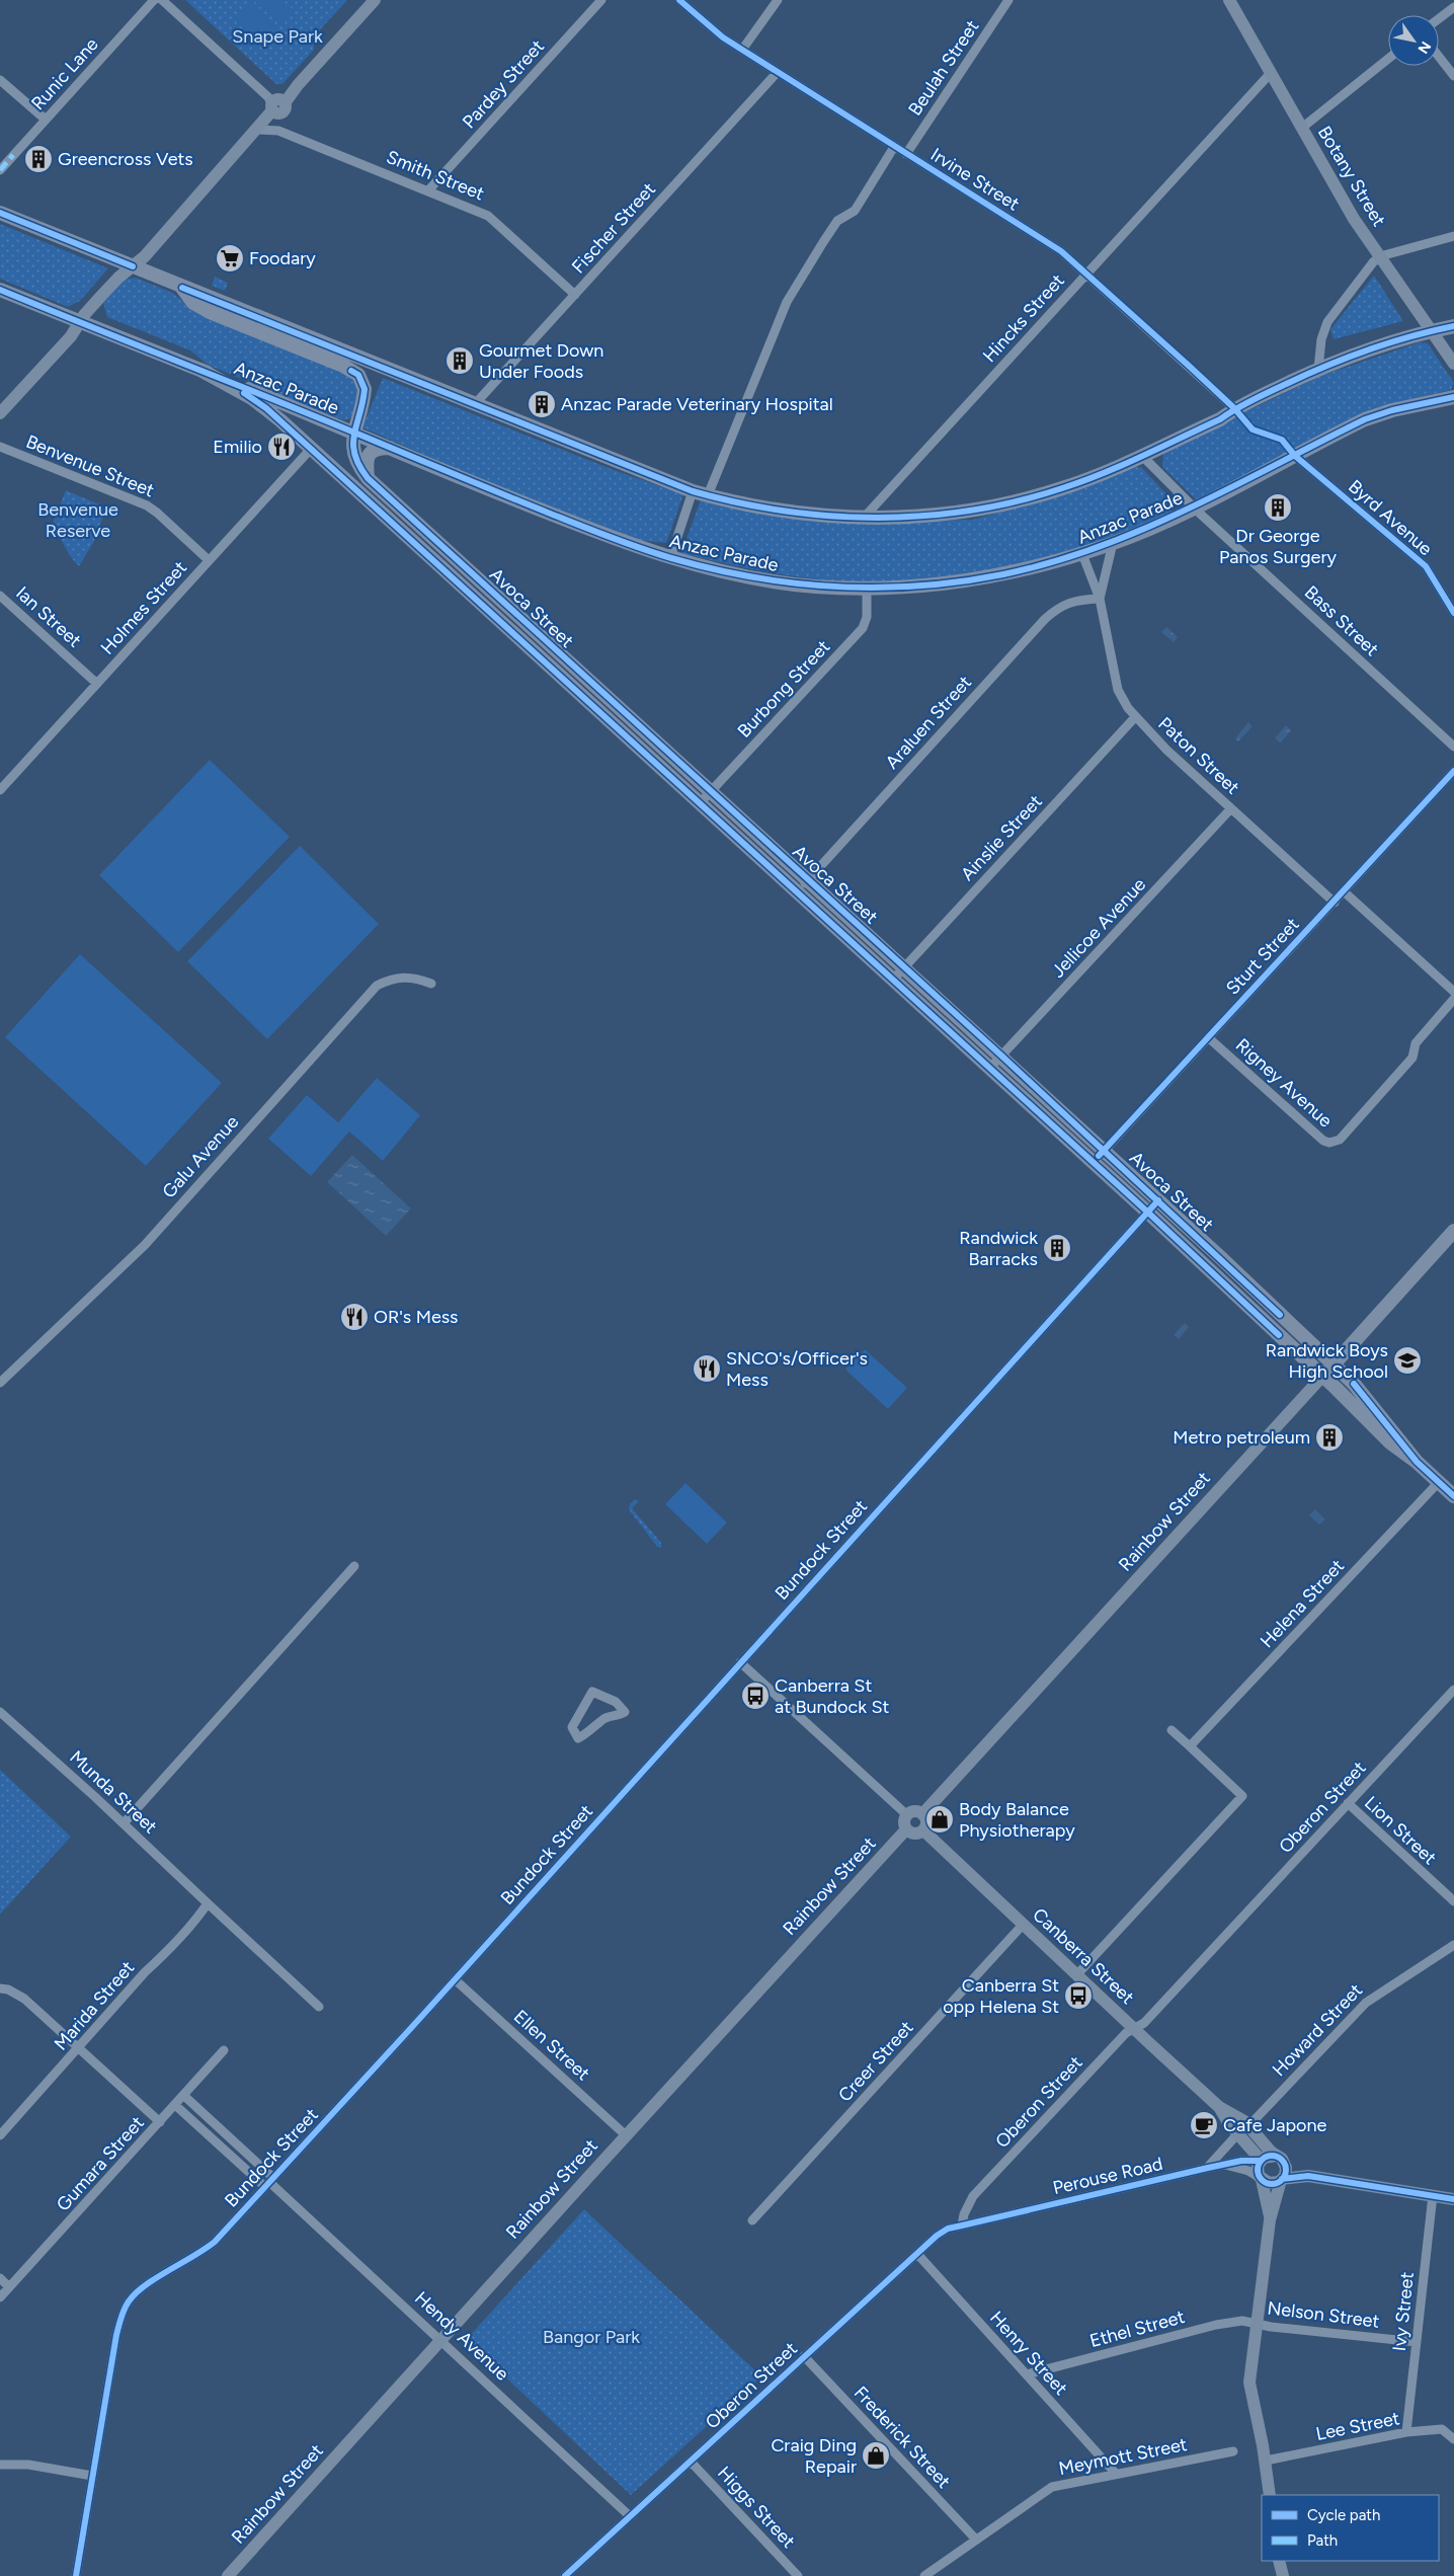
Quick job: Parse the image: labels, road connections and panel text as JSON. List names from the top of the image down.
{
  "streets": {
    "main road": ["Anzac Parade", "Avoca Street", "Rainbow Street"],
    "street": [
      "Beulah Street",
      "Runic Lane",
      "Pardey Street",
      "Smith Street",
      "Botany Street",
      "Irvine Street",
      "Fischer Street",
      "Hincks Street",
      "Benvenue Street",
      "Byrd Avenue",
      "Holmes Street",
      "Ian Street",
      "Bass Street",
      "Burbong Street",
      "Araluen Street",
      "Paton Street",
      "Ainslie Street",
      "Jellicoe Avenue",
      "Sturt Street",
      "Rigney Avenue",
      "Galu Avenue",
      "Bundock Street",
      "Helena Street",
      "Munda Street",
      "Oberon Street",
      "Lion Street",
      "Canberra Street",
      "Marida Street",
      "Howard Street",
      "Ellen Street",
      "Creer Street",
      "Gumara Street",
      "Perouse Road",
      "Ivy Street",
      "Nelson Street",
      "Ethel Street",
      "Hendy Avenue",
      "Henry Street",
      "Lee Street",
      "Frederick Street",
      "Meymott Street",
      "Higgs Street"
    ]
  },
  "crossings": [
    ["Beulah Street", "Irvine Street"],
    ["Pardey Street", "Smith Street"],
    ["Smith Street", "Fischer Street"],
    ["Botany Street", "Hincks Street"],
    ["Irvine Street", "Fischer Street"],
    ["Irvine Street", "Hincks Street"],
    ["Anzac Parade", "Byrd Avenue"],
    ["Anzac Parade", "Avoca Street"],
    ["Anzac Parade", "Bass Street"],
    ["Anzac Parade", "Burbong Street"],
    ["Anzac Parade", "Paton Street"],
    ["Benvenue Street", "Holmes Street"],
    ["Holmes Street", "Avoca Street"],
    ["Holmes Street", "Ian Street"],
    ["Avoca Street", "Burbong Street"],
    ["Avoca Street", "Araluen Street"],
    ["Avoca Street", "Ainslie Street"],
    ["Avoca Street", "Jellicoe Avenue"],
    ["Avoca Street", "Sturt Street"],
    ["Avoca Street", "Rainbow Street"],
    ["Avoca Street", "Bundock Street"],
    ["Avoca Street", "Helena Street"],
    ["Araluen Street", "Paton Street"],
    ["Paton Street", "Ainslie Street"],
    ["Paton Street", "Jellicoe Avenue"],
    ["Paton Street", "Sturt Street"],
    ["Sturt Street", "Rigney Avenue"],
    ["Rainbow Street", "Canberra Street"],
    ["Rainbow Street", "Ellen Street"],
    ["Rainbow Street", "Hendy Avenue"],
    ["Bundock Street", "Ellen Street"],
    ["Bundock Street", "Hendy Avenue"],
    ["Munda Street", "Marida Street"],
    ["Oberon Street", "Lion Street"],
    ["Oberon Street", "Canberra Street"],
    ["Oberon Street", "Perouse Road"],
    ["Oberon Street", "Hendy Avenue"],
    ["Oberon Street", "Henry Street"],
    ["Oberon Street", "Frederick Street"],
    ["Oberon Street", "Higgs Street"],
    ["Canberra Street", "Howard Street"],
    ["Canberra Street", "Creer Street"],
    ["Canberra Street", "Perouse Road"],
    ["Gumara Street", "Hendy Avenue"],
    ["Ivy Street", "Nelson Street"],
    ["Ivy Street", "Lee Street"],
    ["Nelson Street", "Ethel Street"],
    ["Ethel Street", "Henry Street"],
    ["Henry Street", "Meymott Street"],
    ["Frederick Street", "Meymott Street"]
  ],
  "parks": ["Snape Park", "Benvenue Reserve", "Bangor Park"],
  "places": {
    "building": [
      "Greencross Vets",
      "Gourmet Down Under Foods",
      "Anzac Parade Veterinary Hospital",
      "Dr George Panos Surgery",
      "Randwick Barracks",
      "Metro petroleum"
    ],
    "supermarket": ["Foodary"],
    "restaurant": ["Emilio", "OR's Mess", "SNCO's/Officer's Mess"],
    "school or university": ["Randwick Boys High School"],
    "bus stop": ["Canberra St at Bundock St", "Canberra St opp Helena St"],
    "shop": ["Body Balance Physiotherapy", "Craig Ding Repair"],
    "cafe": ["Cafe Japone"]
  },
  "legend": ["Cycle path", "Path"],
  "north": "bottom right"
}
